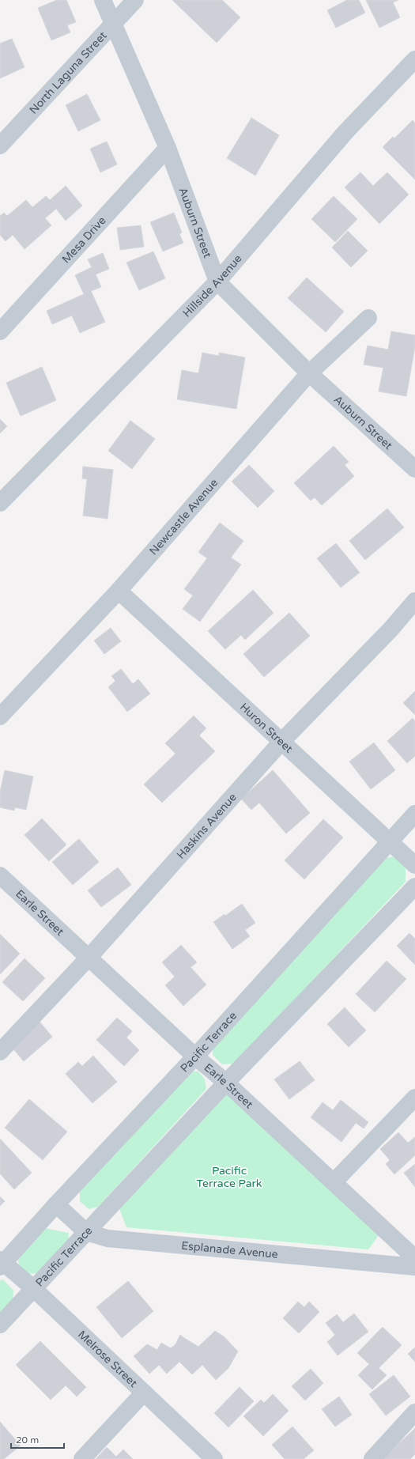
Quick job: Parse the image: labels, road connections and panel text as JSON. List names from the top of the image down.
{
  "streets": {
    "street": [
      "North Laguna Street",
      "Auburn Street",
      "Mesa Drive",
      "Hillside Avenue",
      "Newcastle Avenue",
      "Huron Street",
      "Haskins Avenue",
      "Earle Street",
      "Pacific Terrace",
      "Esplanade Avenue",
      "Melrose Street"
    ]
  },
  "crossings": [
    ["North Laguna Street", "Auburn Street"],
    ["Auburn Street", "Mesa Drive"],
    ["Auburn Street", "Hillside Avenue"],
    ["Auburn Street", "Newcastle Avenue"],
    ["Newcastle Avenue", "Huron Street"],
    ["Huron Street", "Haskins Avenue"],
    ["Huron Street", "Pacific Terrace"],
    ["Haskins Avenue", "Earle Street"],
    ["Earle Street", "Pacific Terrace"],
    ["Pacific Terrace", "Esplanade Avenue"],
    ["Pacific Terrace", "Melrose Street"]
  ],
  "parks": ["Pacific Terrace Park"],
  "scale_bar": "20 m"
}
